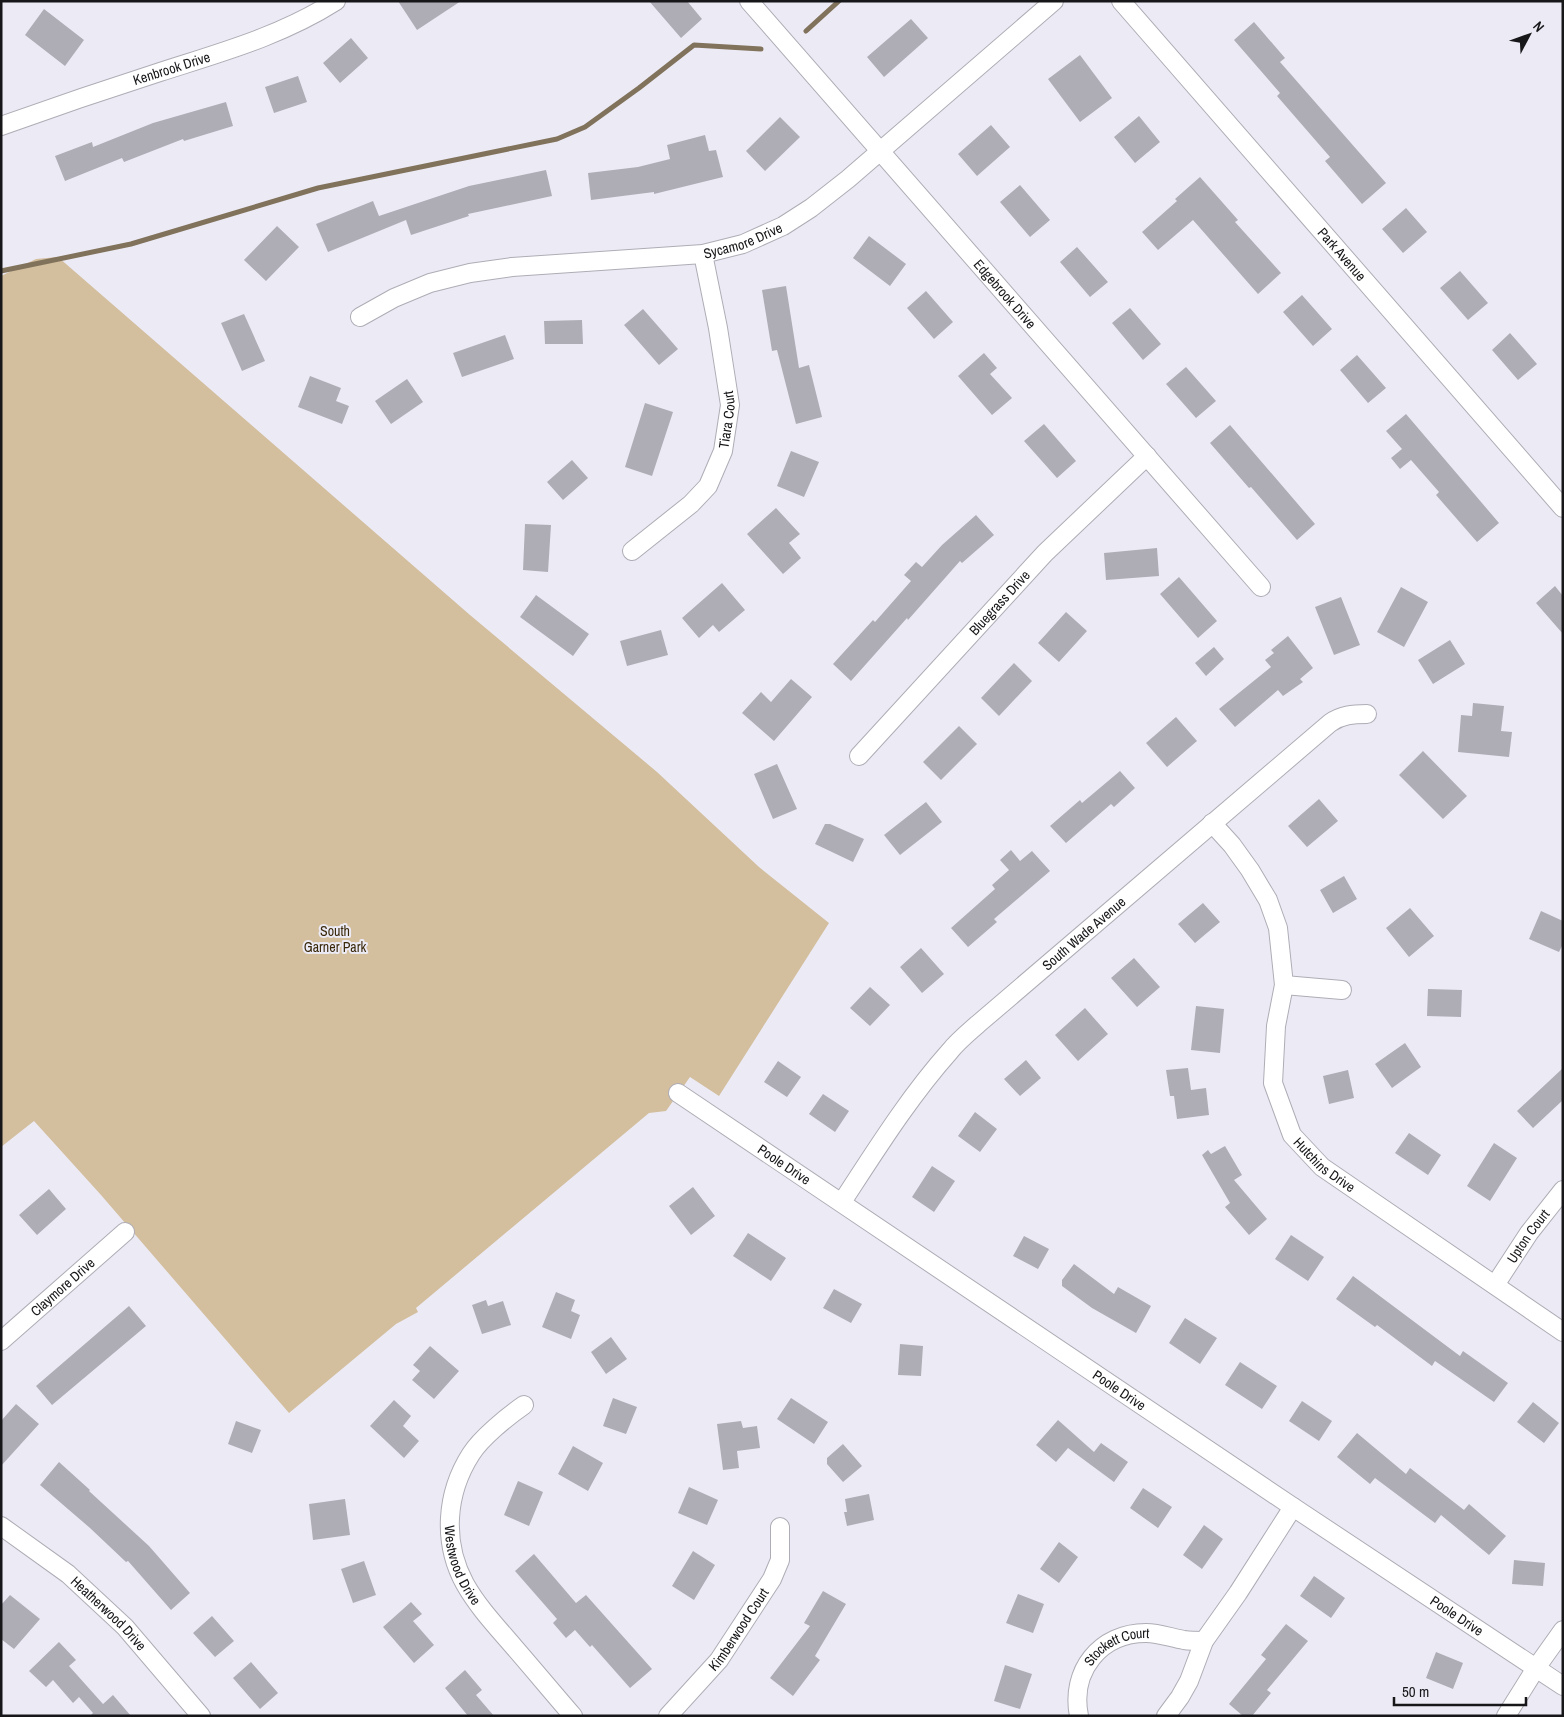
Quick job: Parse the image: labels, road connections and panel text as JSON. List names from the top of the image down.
{
  "streets": {
    "street": [
      "Kenbrook Drive",
      "Sycamore Drive",
      "Park Avenue",
      "Edgebrook Drive",
      "Tiara Court",
      "Bluegrass Drive",
      "South Wade Avenue",
      "Poole Drive",
      "Hutchins Drive",
      "Upton Court",
      "Claymore Drive",
      "Westwood Drive",
      "Heatherwood Drive",
      "Kimberwood Court",
      "Stockett Court"
    ]
  },
  "crossings": [
    ["Sycamore Drive", "Edgebrook Drive"],
    ["Sycamore Drive", "Tiara Court"],
    ["Edgebrook Drive", "Bluegrass Drive"],
    ["South Wade Avenue", "Poole Drive"],
    ["South Wade Avenue", "Hutchins Drive"],
    ["Hutchins Drive", "Upton Court"]
  ],
  "parks": ["South Garner Park"],
  "scale_bar": "50 m",
  "north": "top right"
}
